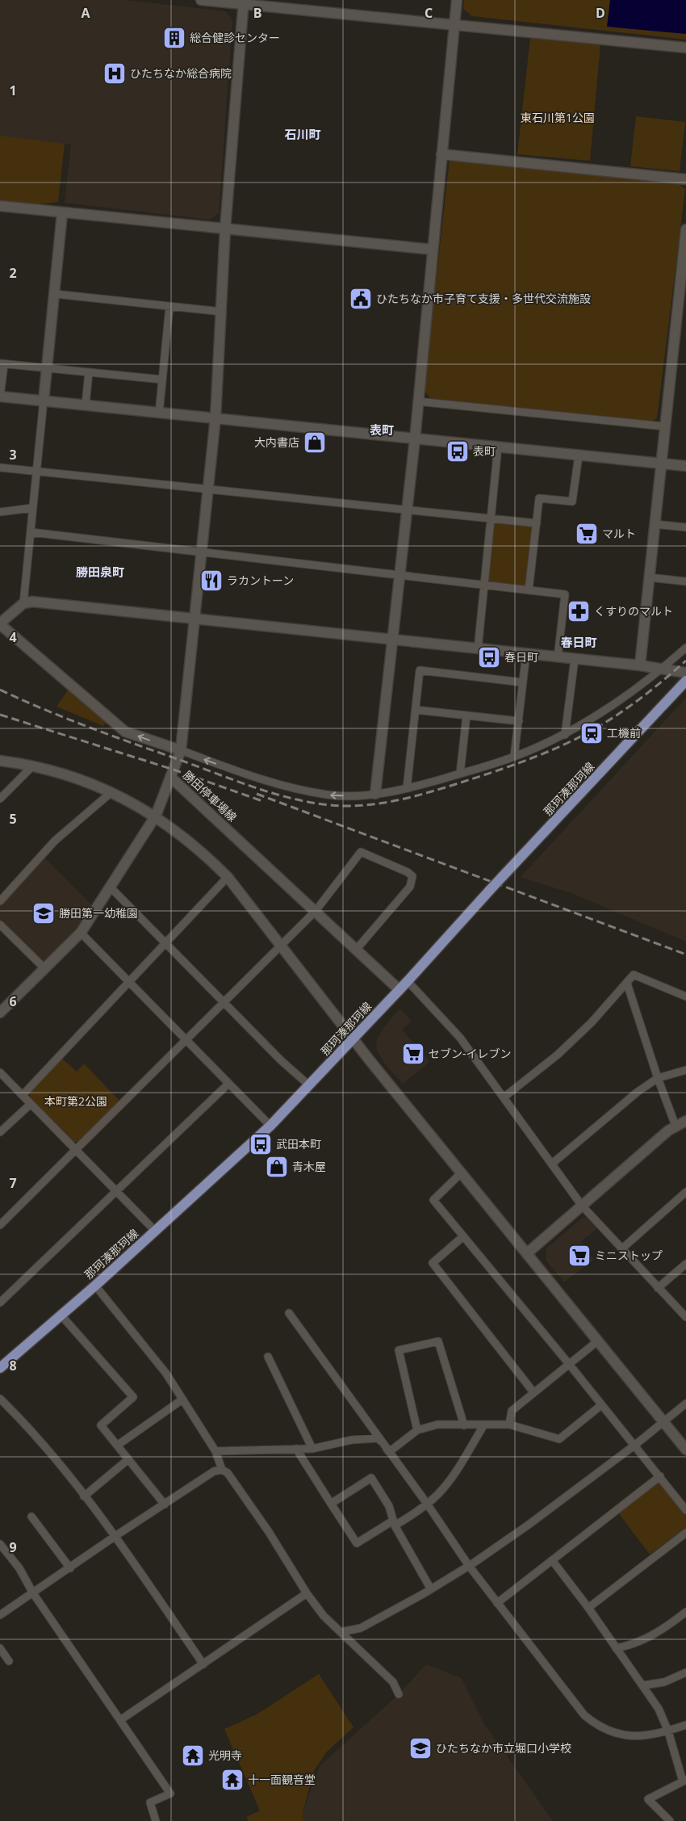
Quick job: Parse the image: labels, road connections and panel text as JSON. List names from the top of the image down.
{
  "streets": {
    "main road": ["那珂湊那珂線"],
    "street": ["勝田停車場線"]
  },
  "crossings": [
    ["那珂湊那珂線", "勝田停車場線"]
  ],
  "districts": [
    "石川町",
    "表町",
    "勝田泉町",
    "春日町"
  ],
  "parks": ["東石川第1公園", "本町第2公園"],
  "places": {
    "building": ["総合健診センター"],
    "hospital": ["ひたちなか総合病院"],
    "public building": ["ひたちなか市子育て支援・多世代交流施設"],
    "shop": ["大内書店", "青木屋"],
    "bus stop": ["表町", "春日町", "武田本町"],
    "supermarket": ["マルト", "セブン-イレブン", "ミニストップ"],
    "restaurant": ["ラカントーン"],
    "pharmacy": ["くすりのマルト"],
    "station": ["工機前"],
    "school or university": ["勝田第一幼稚園", "ひたちなか市立堀口小学校"],
    "temple": ["光明寺", "十一面観音堂"]
  },
  "grid": {
    "columns": [
      "A",
      "B",
      "C",
      "D"
    ],
    "rows": [
      "1",
      "2",
      "3",
      "4",
      "5",
      "6",
      "7",
      "8",
      "9"
    ]
  }
}
